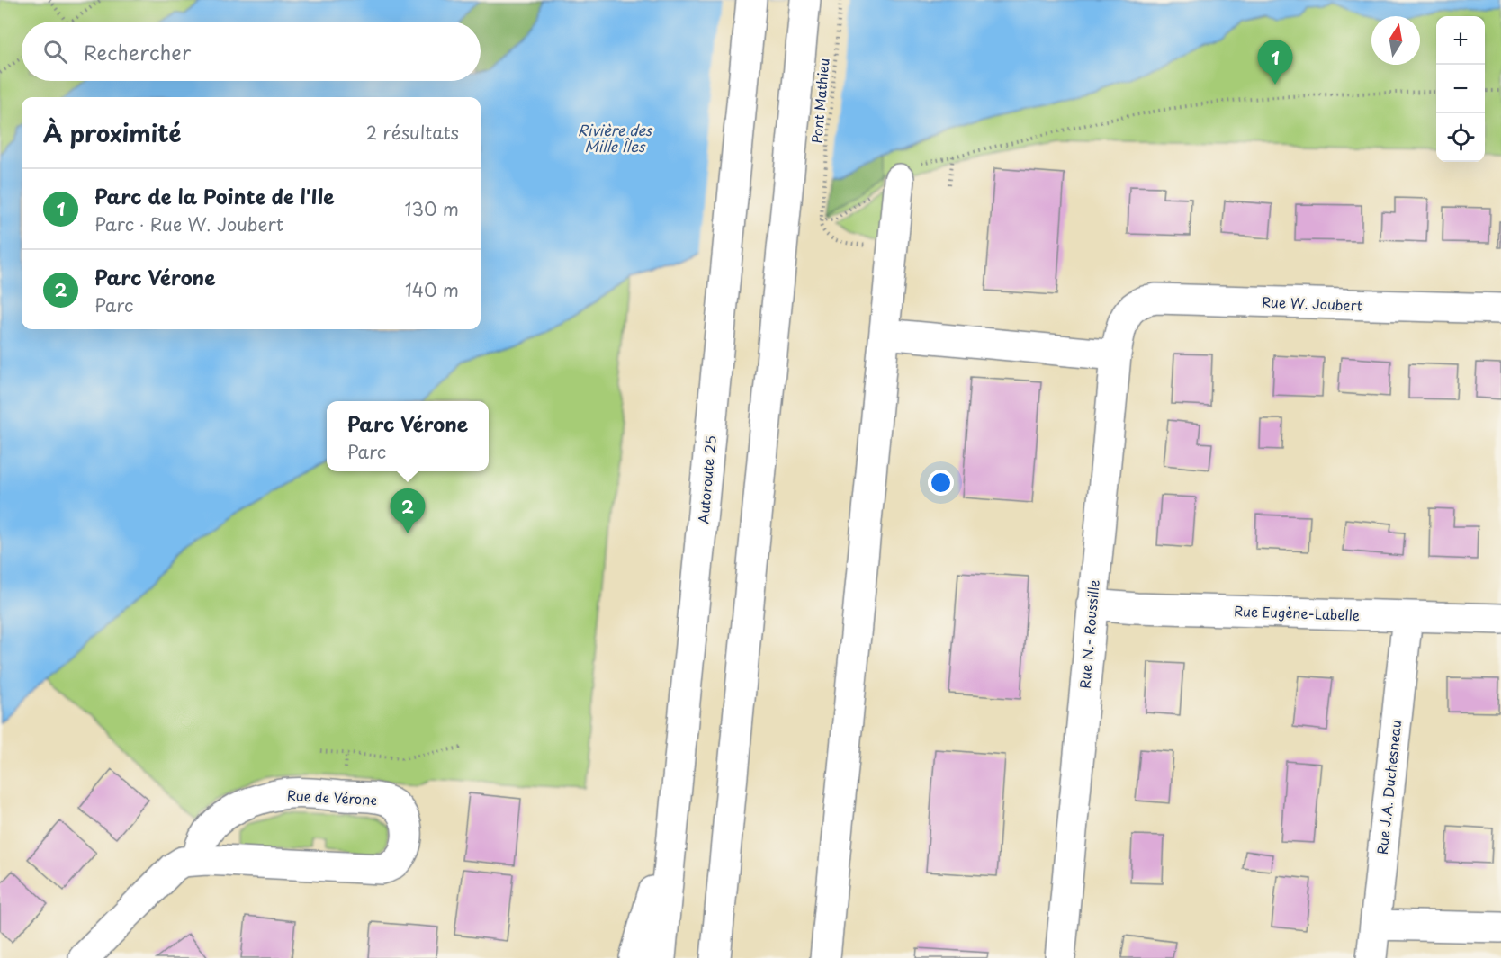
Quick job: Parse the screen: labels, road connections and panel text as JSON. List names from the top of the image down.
{
  "streets": {
    "main road": [
      "Rue W. Joubert",
      "Autoroute 25",
      "Rue Eugène-Labelle",
      "Rue N.- Roussille",
      "Rue J.A. Duchesneau",
      "Rue de Vérone"
    ],
    "path": ["Pont Mathieu"]
  },
  "crossings": [
    ["Rue W. Joubert", "Rue N.- Roussille"],
    ["Rue Eugène-Labelle", "Rue N.- Roussille"],
    ["Rue Eugène-Labelle", "Rue J.A. Duchesneau"]
  ],
  "water": ["Rivière des Mille Îles"],
  "north": "top",
  "page": {
    "map_buttons": ["+", "−"],
    "search": "Rechercher",
    "pins": ["1", "2"],
    "heading": ["À proximité", "2 résultats"],
    "list": [
      {
        "mark": "1",
        "name": "Parc de la Pointe de l'Ile",
        "note": "Parc · Rue W. Joubert",
        "value": "130 m"
      },
      {
        "mark": "2",
        "name": "Parc Vérone",
        "note": "Parc",
        "value": "140 m"
      }
    ],
    "popup": ["Parc Vérone", "Parc"]
  }
}
